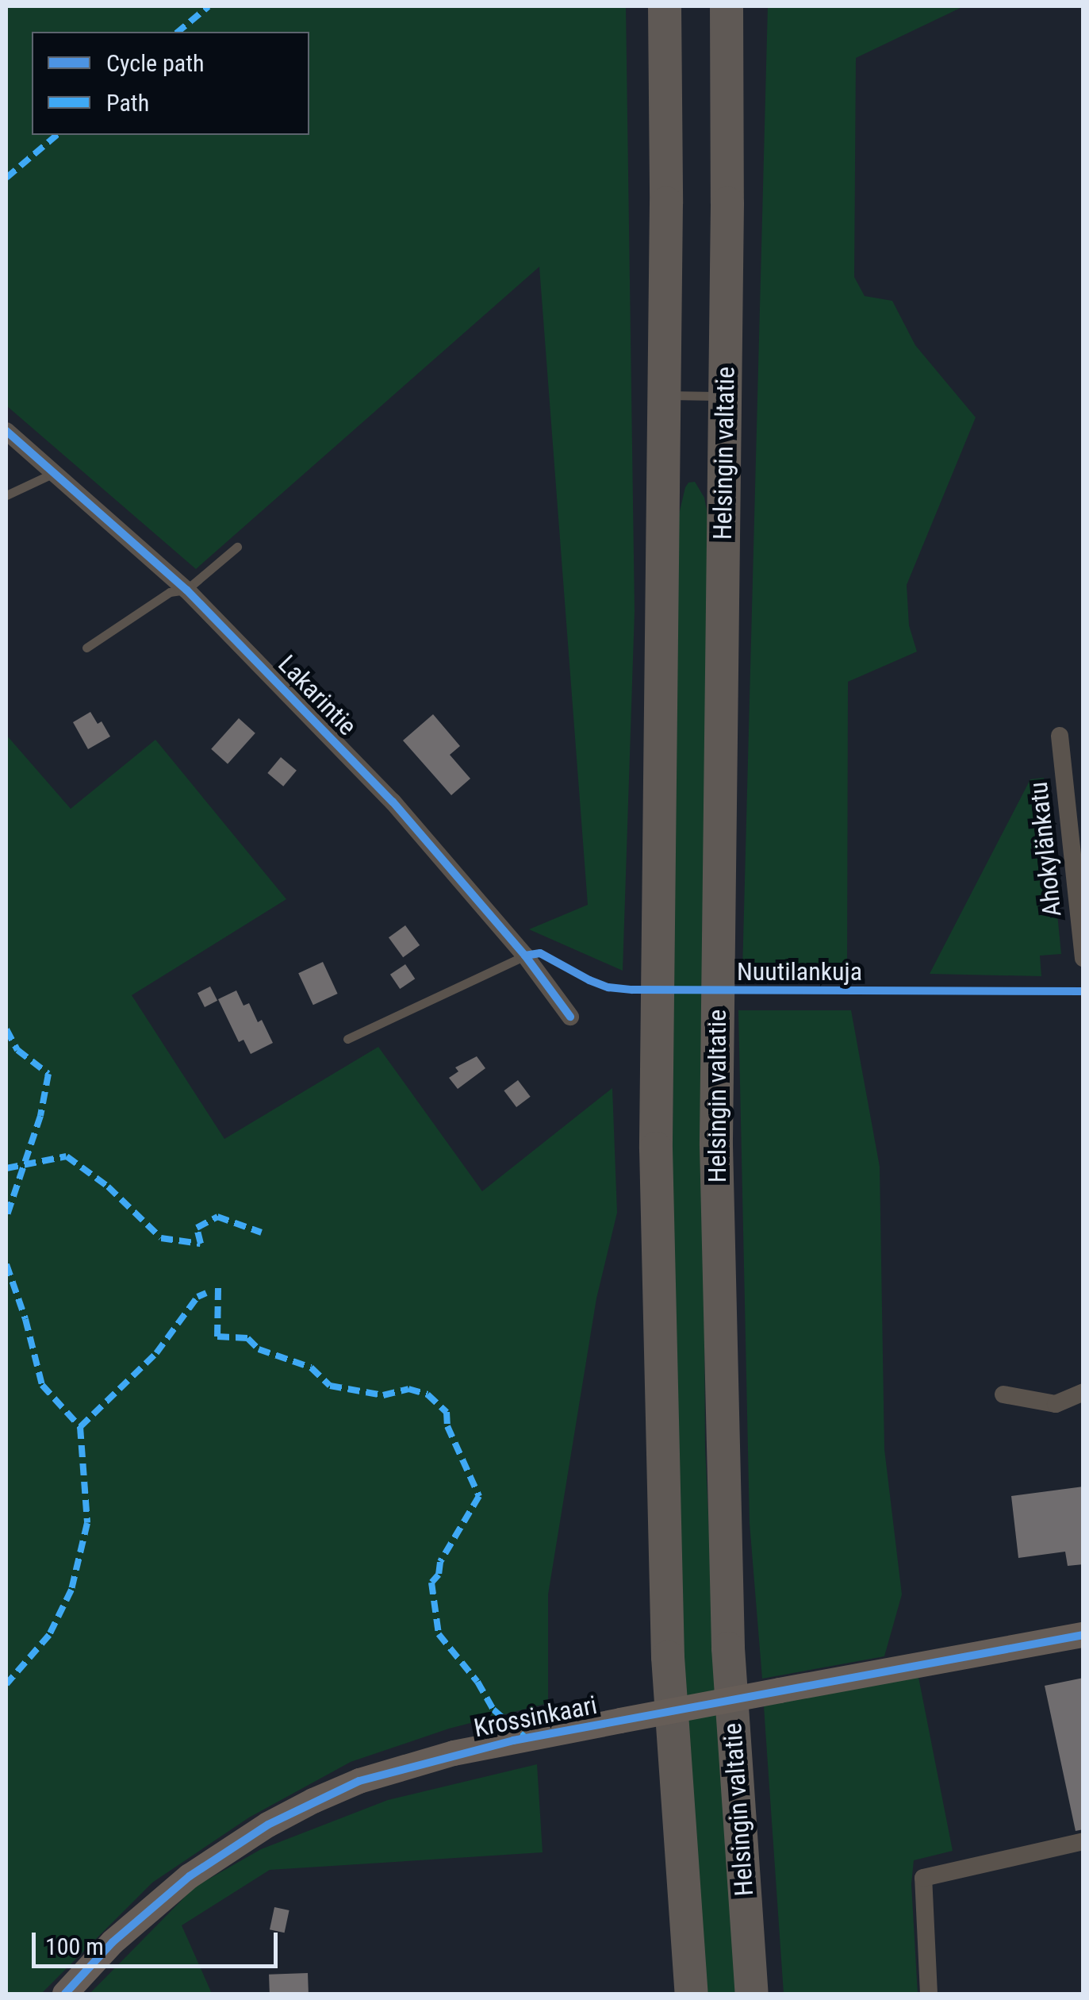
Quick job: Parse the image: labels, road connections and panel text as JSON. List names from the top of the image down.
{
  "streets": {
    "highway": ["Helsingin valtatie"],
    "street": ["Lakarintie", "Ahokylänkatu", "Krossinkaari"],
    "cycle path": ["Nuutilankuja"]
  },
  "legend": ["Cycle path", "Path"],
  "scale_bar": "100 m"
}
